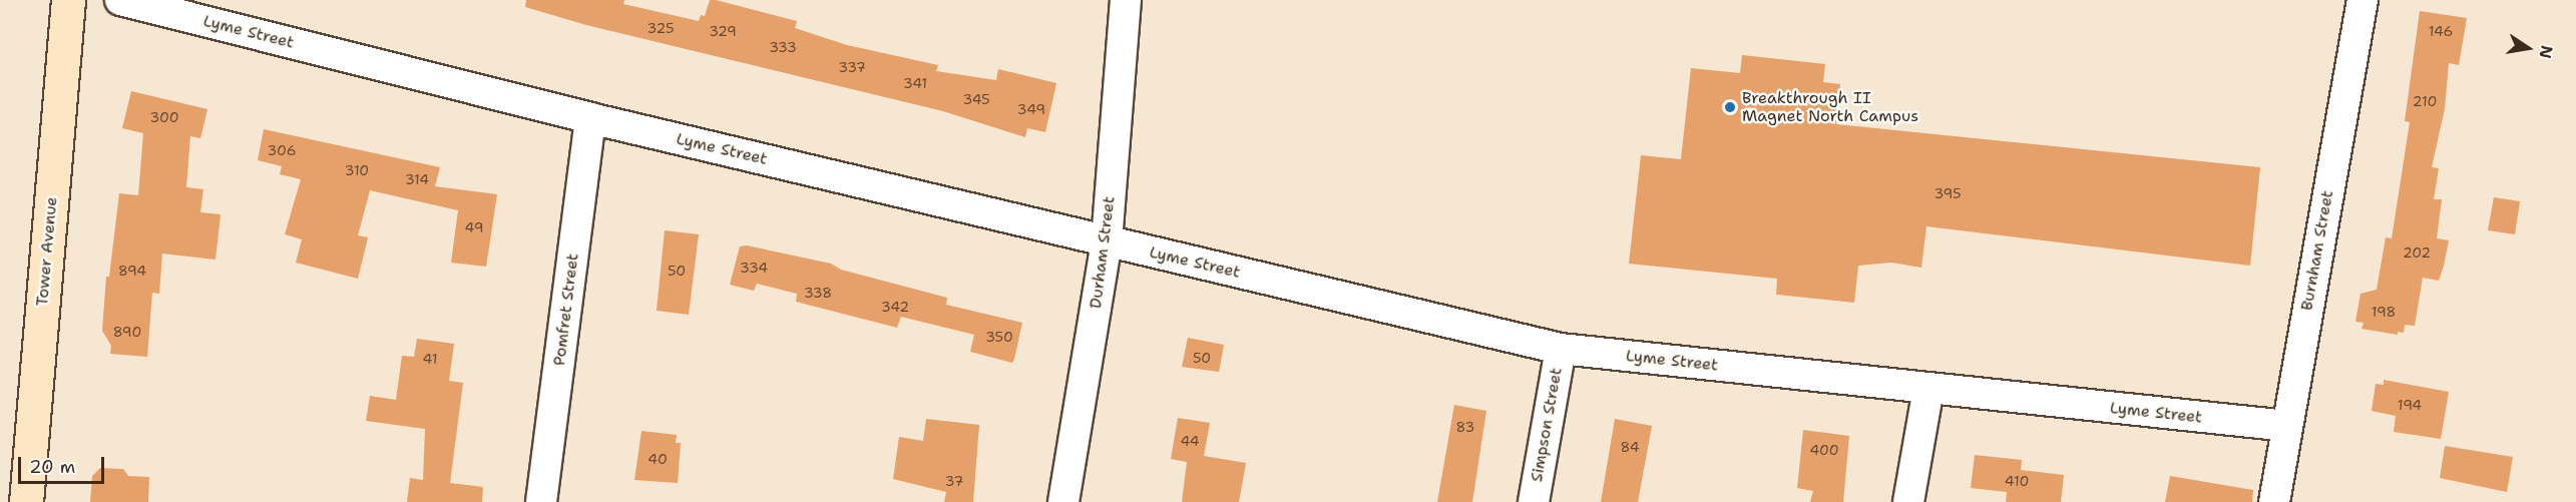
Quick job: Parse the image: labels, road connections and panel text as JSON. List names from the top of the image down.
{
  "streets": {
    "main road": ["Tower Avenue"],
    "street": [
      "Lyme Street",
      "Burnham Street",
      "Durham Street",
      "Pomfret Street",
      "Simpson Street"
    ]
  },
  "crossings": [
    ["Lyme Street", "Burnham Street"],
    ["Lyme Street", "Durham Street"],
    ["Lyme Street", "Pomfret Street"],
    ["Lyme Street", "Simpson Street"]
  ],
  "places": ["Breakthrough II Magnet North Campus"],
  "house_numbers": [
    "325",
    "329",
    "146",
    "333",
    "337",
    "341",
    "345",
    "210",
    "349",
    "300",
    "306",
    "310",
    "314",
    "395",
    "49",
    "202",
    "334",
    "894",
    "50",
    "338",
    "342",
    "198",
    "890",
    "350",
    "50",
    "41",
    "194",
    "83",
    "44",
    "84",
    "400",
    "40",
    "37",
    "410"
  ],
  "scale_bar": "20 m",
  "north": "right"
}
